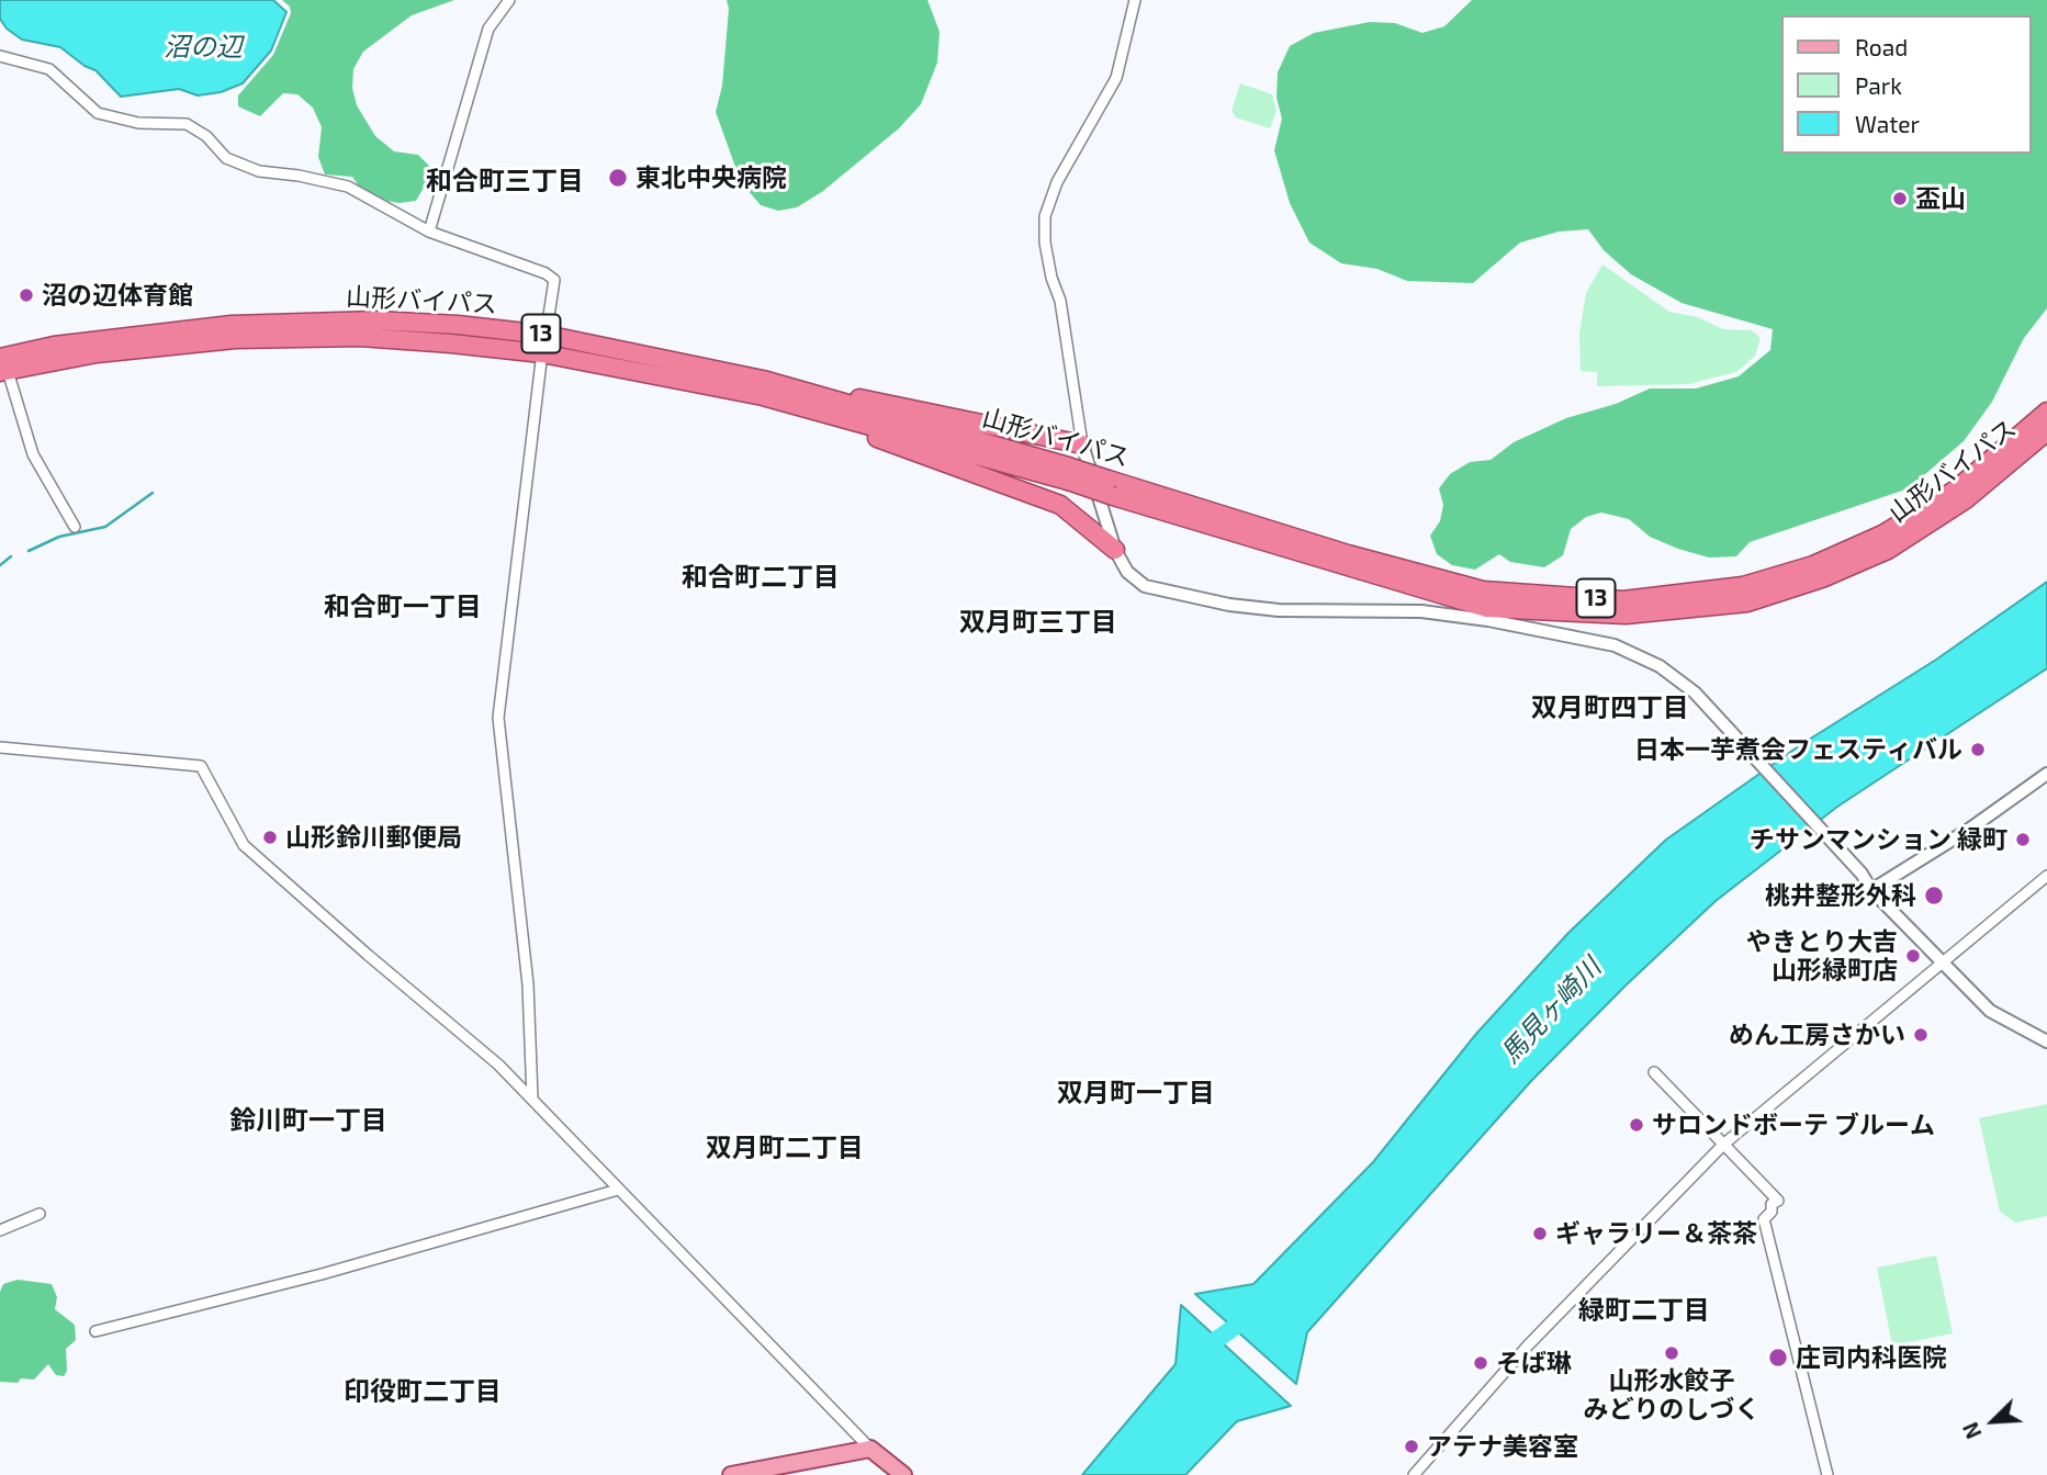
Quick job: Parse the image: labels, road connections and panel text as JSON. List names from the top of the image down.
{
  "streets": {
    "highway": ["山形バイパス", "13"]
  },
  "districts": [
    "和合町三丁目",
    "和合町二丁目",
    "和合町一丁目",
    "双月町三丁目",
    "双月町四丁目",
    "双月町一丁目",
    "鈴川町一丁目",
    "双月町二丁目",
    "緑町二丁目",
    "印役町二丁目"
  ],
  "water": ["沼の辺", "馬見ヶ崎川"],
  "places": [
    "東北中央病院",
    "盃山",
    "沼の辺体育館",
    "日本一芋煮会フェスティバル",
    "山形鈴川郵便局",
    "チサンマンション 緑町",
    "桃井整形外科",
    "やきとり大吉 山形緑町店",
    "めん工房さかい",
    "サロンドボーテ ブルーム",
    "ギャラリー＆茶茶",
    "山形水餃子 みどりのしづく",
    "庄司内科医院",
    "そば琳",
    "アテナ美容室"
  ],
  "legend": ["Road", "Park", "Water"],
  "north": "bottom left"
}
